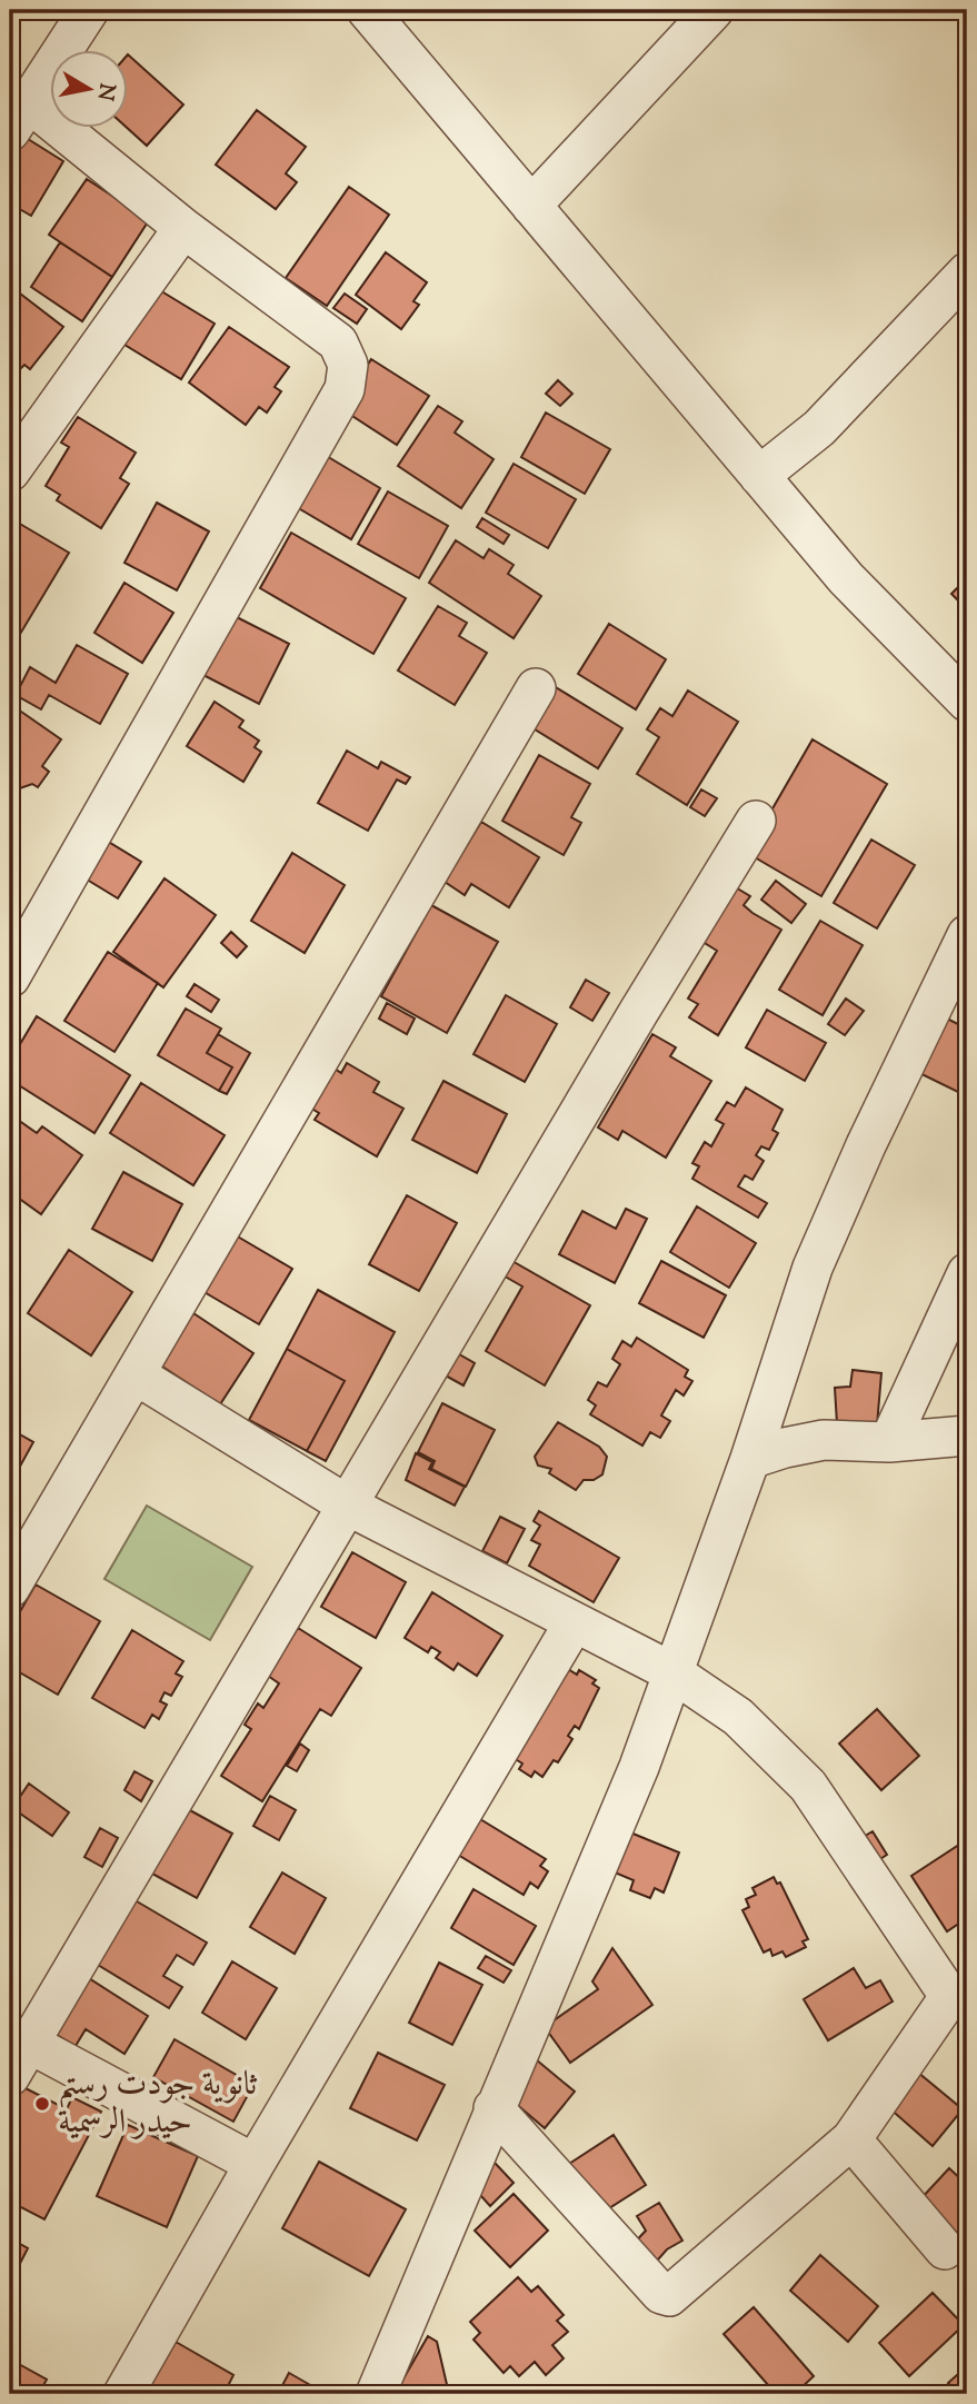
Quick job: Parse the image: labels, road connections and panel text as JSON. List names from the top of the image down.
{
  "places": ["ثانوية جودت رستم حيدر الرسمية"],
  "north": "right"
}
